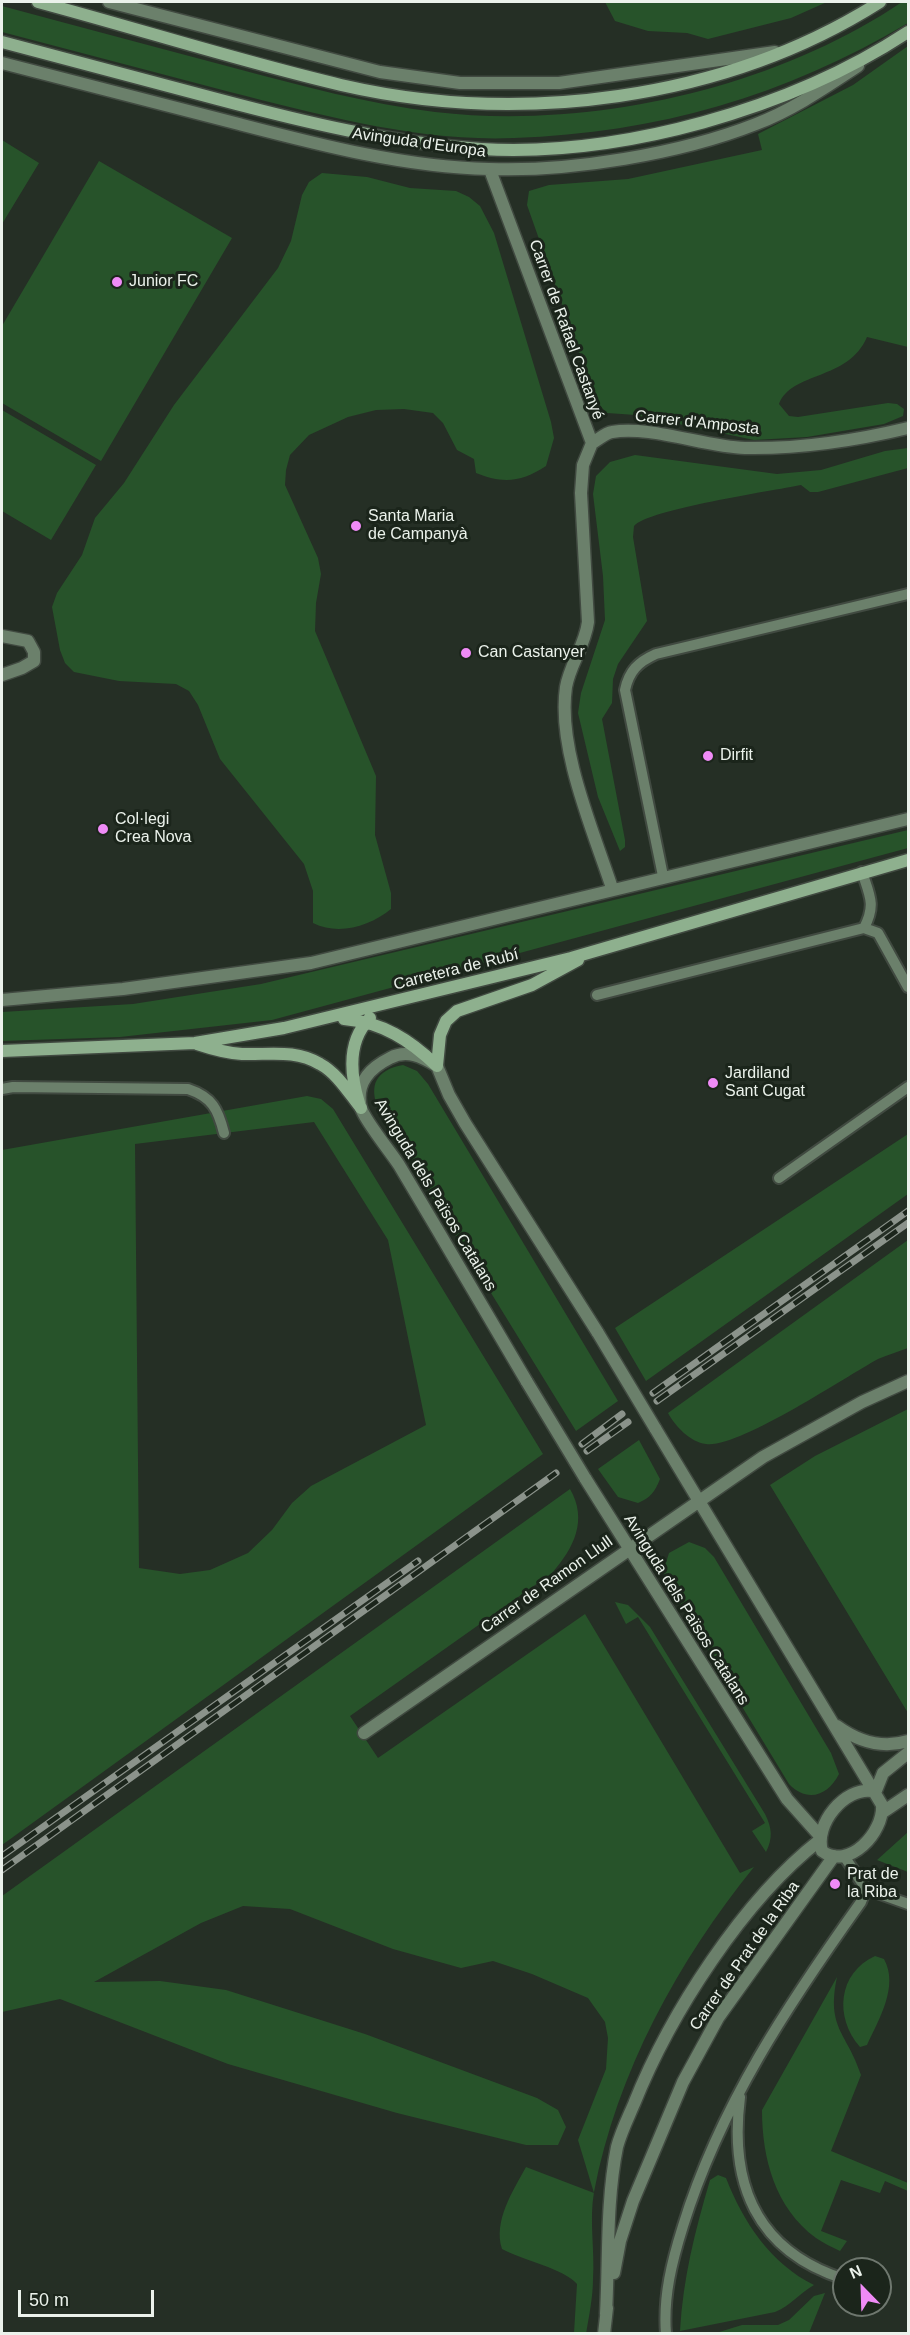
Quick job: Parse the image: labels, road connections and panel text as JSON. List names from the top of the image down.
{
  "streets": {
    "street": [
      "Avinguda d'Europa",
      "Carrer de Rafael Castanyé",
      "Carrer d'Amposta",
      "Carretera de Rubí",
      "Avinguda dels Països Catalans",
      "Carrer de Ramon Llull",
      "Carrer de Prat de la Riba"
    ]
  },
  "crossings": [
    ["Avinguda d'Europa", "Carrer de Rafael Castanyé"],
    ["Carrer de Rafael Castanyé", "Carrer d'Amposta"],
    ["Avinguda dels Països Catalans", "Carrer de Ramon Llull"],
    ["Avinguda dels Països Catalans", "Carrer de Prat de la Riba"]
  ],
  "places": [
    "Junior FC",
    "Santa Maria de Campanyà",
    "Can Castanyer",
    "Dirfit",
    "Col·legi Crea Nova",
    "Jardiland Sant Cugat",
    "Prat de la Riba"
  ],
  "scale_bar": "50 m",
  "north": "top left"
}
